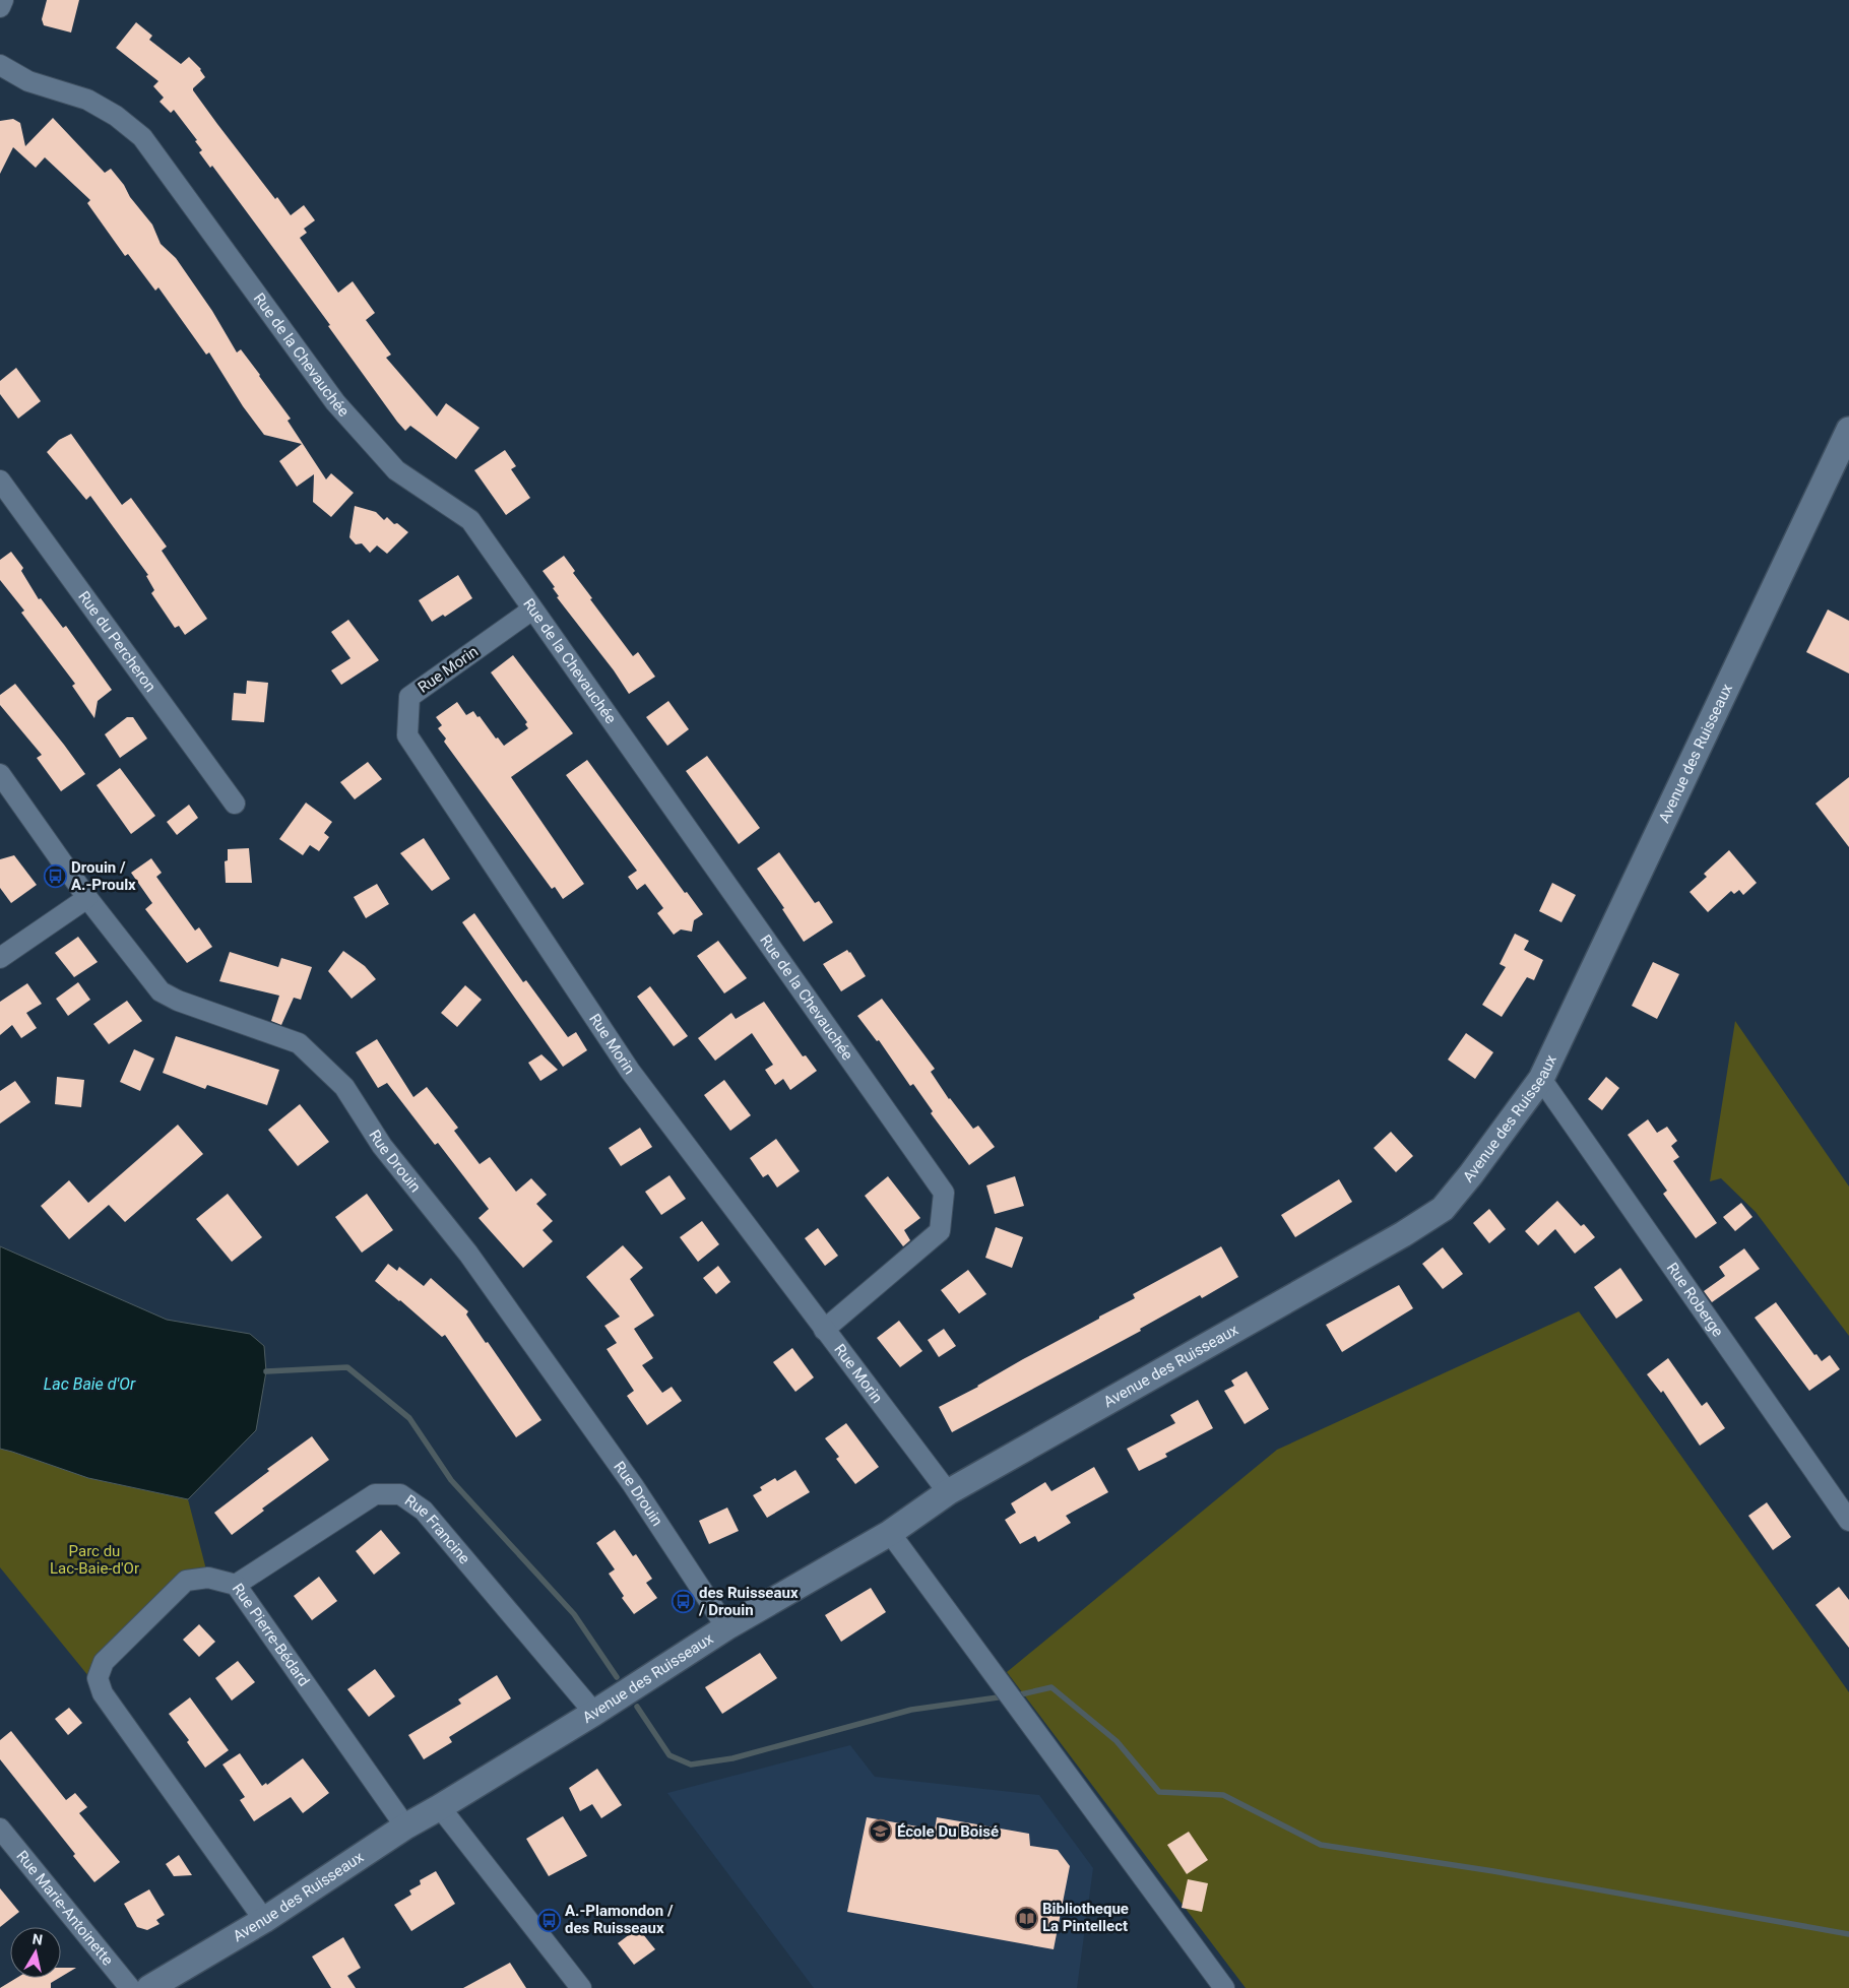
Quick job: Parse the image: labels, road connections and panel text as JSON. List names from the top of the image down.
{
  "streets": {
    "street": [
      "Rue de la Chevauchée",
      "Rue du Percheron",
      "Rue Morin",
      "Avenue des Ruisseaux",
      "Rue Drouin",
      "Rue Roberge",
      "Rue Francine",
      "Rue Pierre-Bédard",
      "Rue Marie-Antoinette"
    ]
  },
  "crossings": [
    ["Rue de la Chevauchée", "Rue Morin"],
    ["Rue Morin", "Avenue des Ruisseaux"],
    ["Avenue des Ruisseaux", "Rue Drouin"],
    ["Avenue des Ruisseaux", "Rue Roberge"],
    ["Avenue des Ruisseaux", "Rue Francine"],
    ["Avenue des Ruisseaux", "Rue Pierre-Bédard"],
    ["Rue Francine", "Rue Pierre-Bédard"]
  ],
  "water": ["Lac Baie d'Or"],
  "parks": ["Parc du Lac-Baie-d'Or"],
  "places": {
    "bus stop": ["Drouin / A.-Proulx", "des Ruisseaux / Drouin", "A.-Plamondon / des Ruisseaux"],
    "school or university": ["École Du Boisé"],
    "library": ["Bibliotheque La Pintellect"]
  },
  "north": "top"
}
